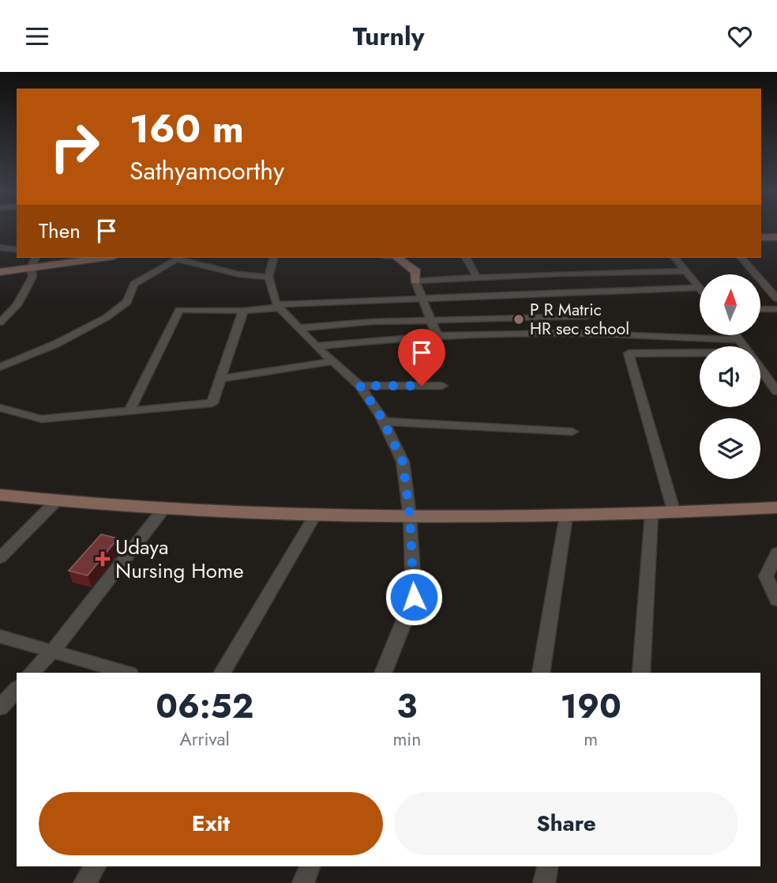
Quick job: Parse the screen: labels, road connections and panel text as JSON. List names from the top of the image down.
{
  "places": {
    "other": ["P R Matric HR sec school"],
    "health": ["Udaya Nursing Home"]
  },
  "north": "top",
  "page": {
    "header": "Turnly",
    "turn": ["160 m", "Sathyamoorthy"],
    "then": "Then",
    "eta": [
      "06:52",
      "Arrival",
      "3",
      "min",
      "190",
      "m"
    ],
    "buttons": ["Exit", "Share"]
  }
}
